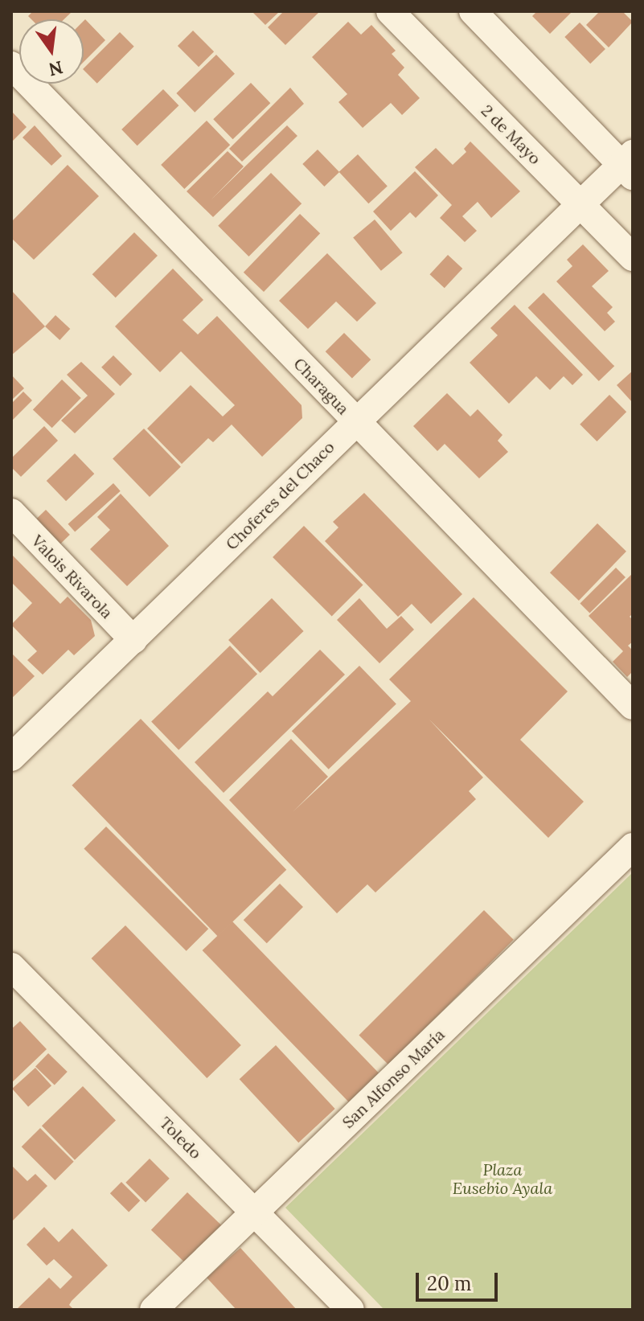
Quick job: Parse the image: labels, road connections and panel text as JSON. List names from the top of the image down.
{
  "streets": {
    "street": [
      "2 de Mayo",
      "Charagua",
      "Choferes del Chaco",
      "Valois Rivarola",
      "San Alfonso María",
      "Toledo"
    ]
  },
  "crossings": [
    ["2 de Mayo", "Choferes del Chaco"],
    ["Charagua", "Choferes del Chaco"],
    ["Choferes del Chaco", "Valois Rivarola"],
    ["San Alfonso María", "Toledo"]
  ],
  "parks": ["Plaza Eusebio Ayala"],
  "scale_bar": "20 m",
  "north": "bottom"
}
